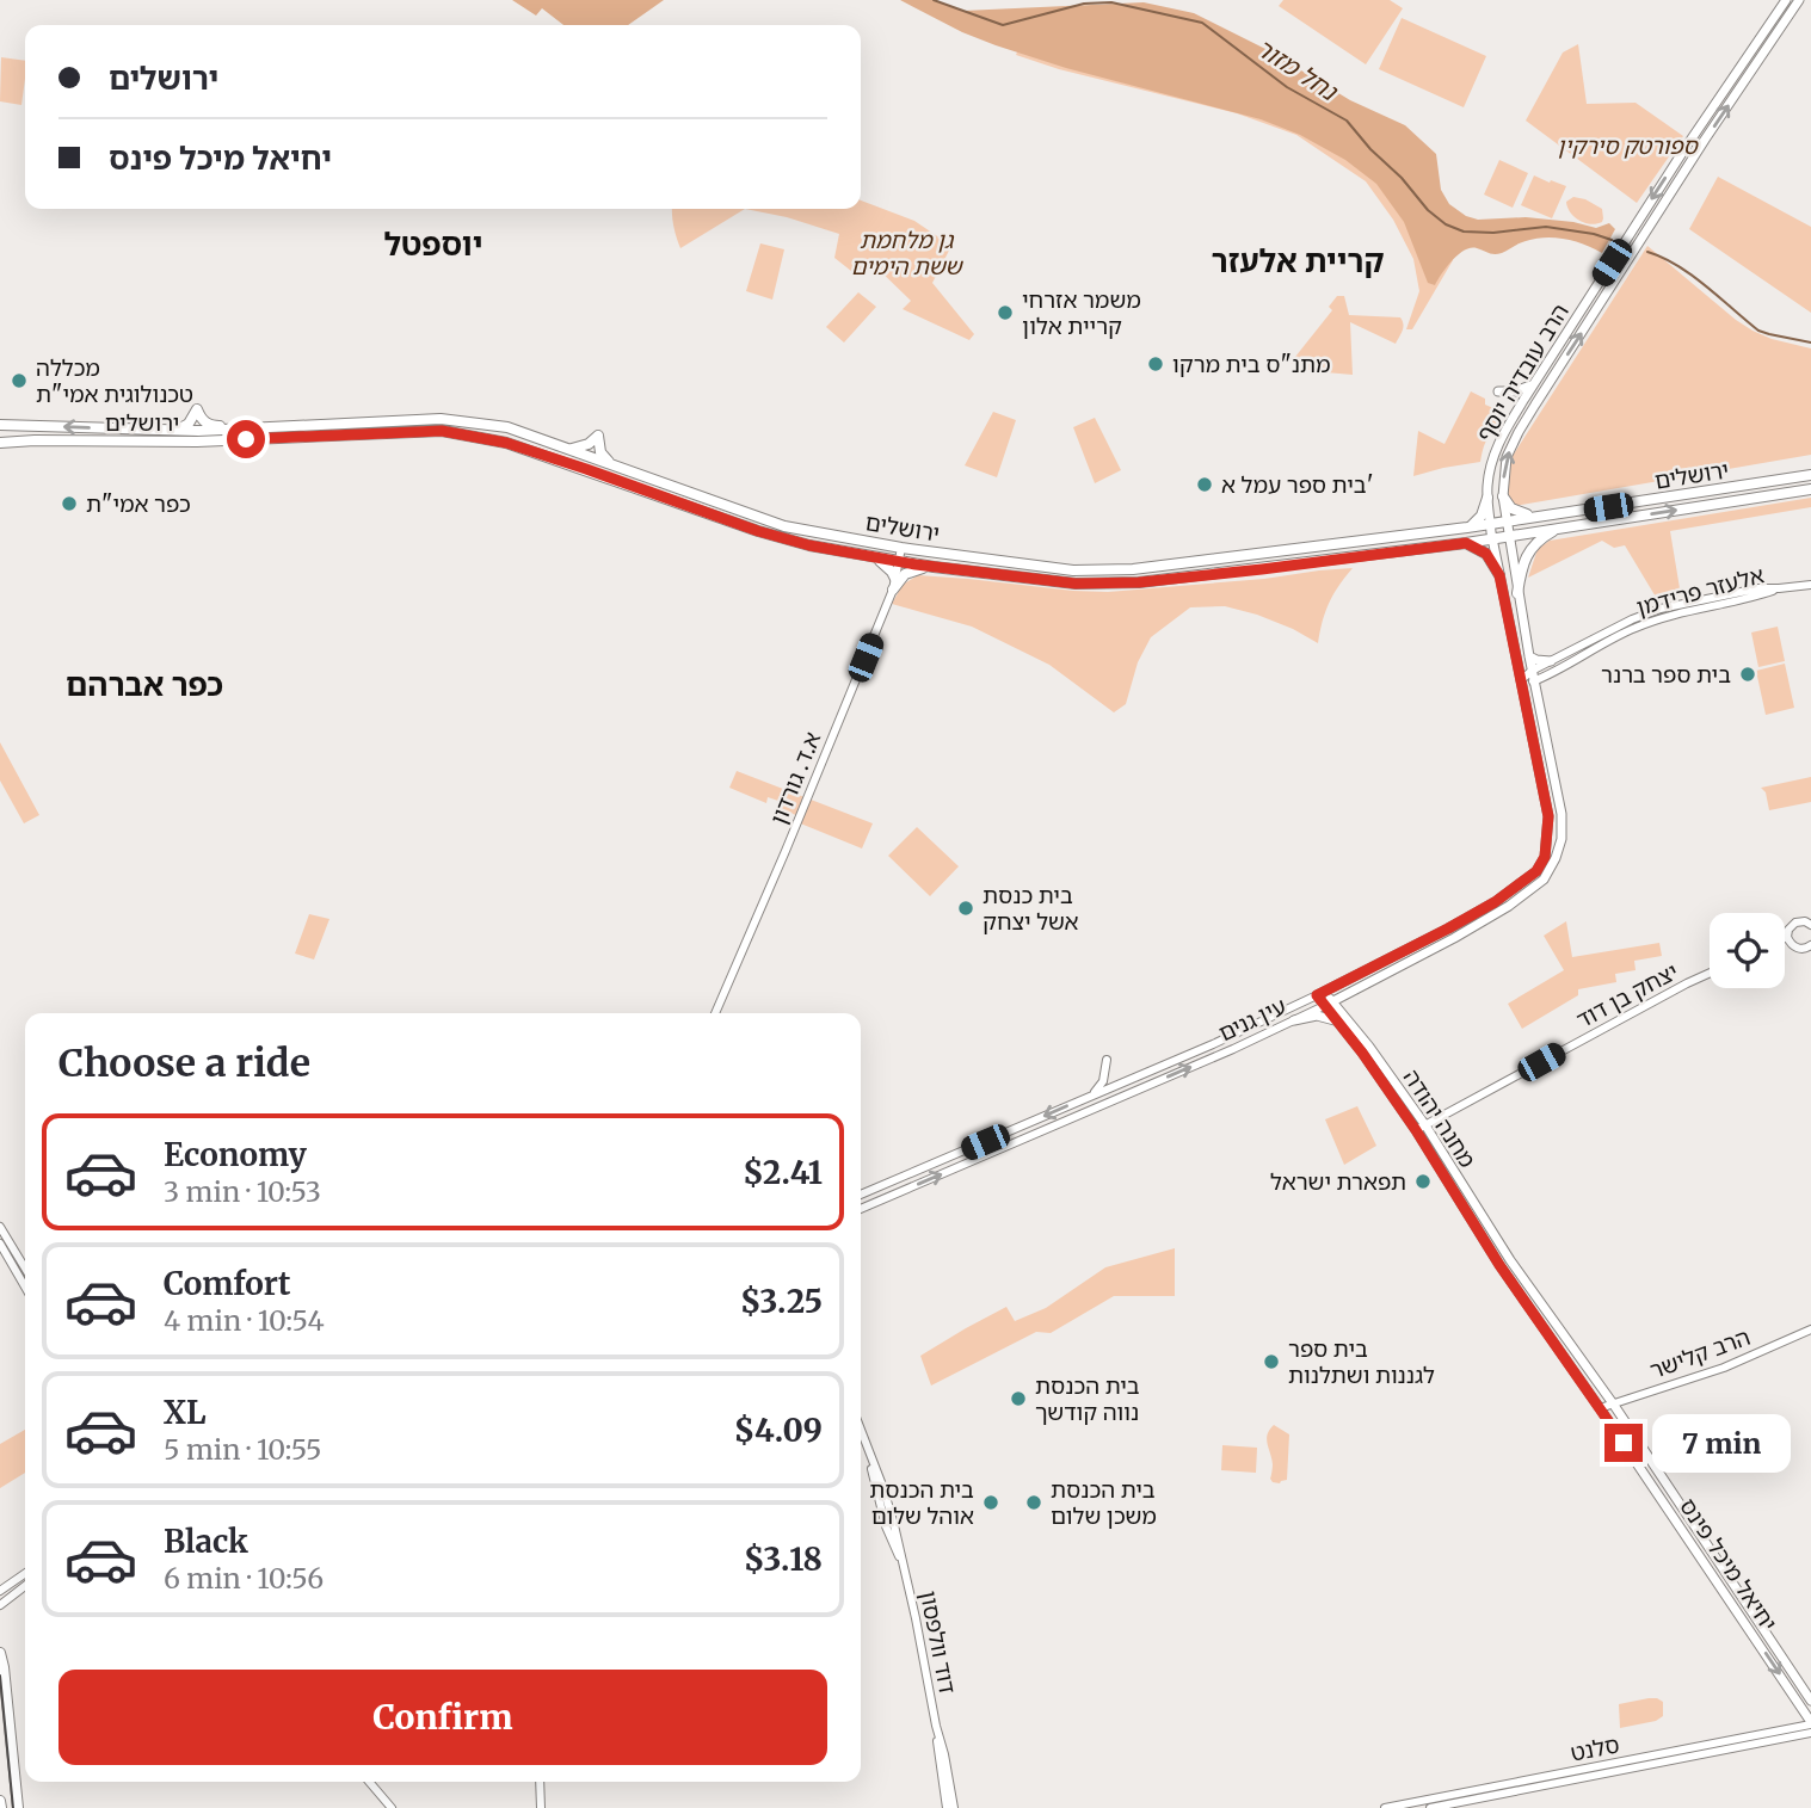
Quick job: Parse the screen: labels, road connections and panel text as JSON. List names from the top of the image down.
{
  "streets": {
    "main road": [
      "הרב עובדיה יוסף",
      "ירושלים",
      "עין גנים",
      "מחנה יהודה",
      "יחיאל מיכל פינס"
    ],
    "street": [
      "אלעזר פרידמן",
      "א.ד. גורדון",
      "יצחק בן דוד",
      "הרב קלישר",
      "דוד וולפסון",
      "סלנט"
    ]
  },
  "crossings": [
    ["הרב עובדיה יוסף", "ירושלים"],
    ["הרב עובדיה יוסף", "עין גנים"],
    ["ירושלים", "א.ד. גורדון"],
    ["ירושלים", "עין גנים"],
    ["אלעזר פרידמן", "עין גנים"],
    ["יצחק בן דוד", "מחנה יהודה"],
    ["עין גנים", "מחנה יהודה"],
    ["מחנה יהודה", "יחיאל מיכל פינס"],
    ["הרב קלישר", "יחיאל מיכל פינס"],
    ["יחיאל מיכל פינס", "סלנט"]
  ],
  "districts": ["יוספטל", "קריית אלעזר", "כפר אברהם"],
  "water": ["נחל מזור"],
  "parks": ["ספורטק סירקין", "גן מלחמת ששת הימים"],
  "places": [
    "משמר אזרחי קריית אלון",
    "מתנ\"ס בית מרקו",
    "מכללה טכנולוגית אמי\"ת",
    "בית ספר עמל א'",
    "כפר אמי\"ת",
    "בית ספר ברנר",
    "בית כנסת אשל יצחק",
    "תפארת ישראל",
    "בית ספר לגננות ושתלנות",
    "בית הכנסת נווה קודשך",
    "בית הכנסת אוהל שלום",
    "בית הכנסת משכן שלום"
  ],
  "page": {
    "banner": ["ירושלים", "יחיאל מיכל פינס"],
    "heading": "Choose a ride",
    "list": [
      {
        "name": "Economy",
        "note": "3 min · 10:53",
        "value": "$2.41"
      },
      {
        "name": "Comfort",
        "note": "4 min · 10:54",
        "value": "$3.25"
      },
      {
        "name": "XL",
        "note": "5 min · 10:55",
        "value": "$4.09"
      },
      {
        "name": "Black",
        "note": "6 min · 10:56",
        "value": "$3.18"
      }
    ],
    "bubble": "7 min",
    "buttons": "Confirm"
  }
}
